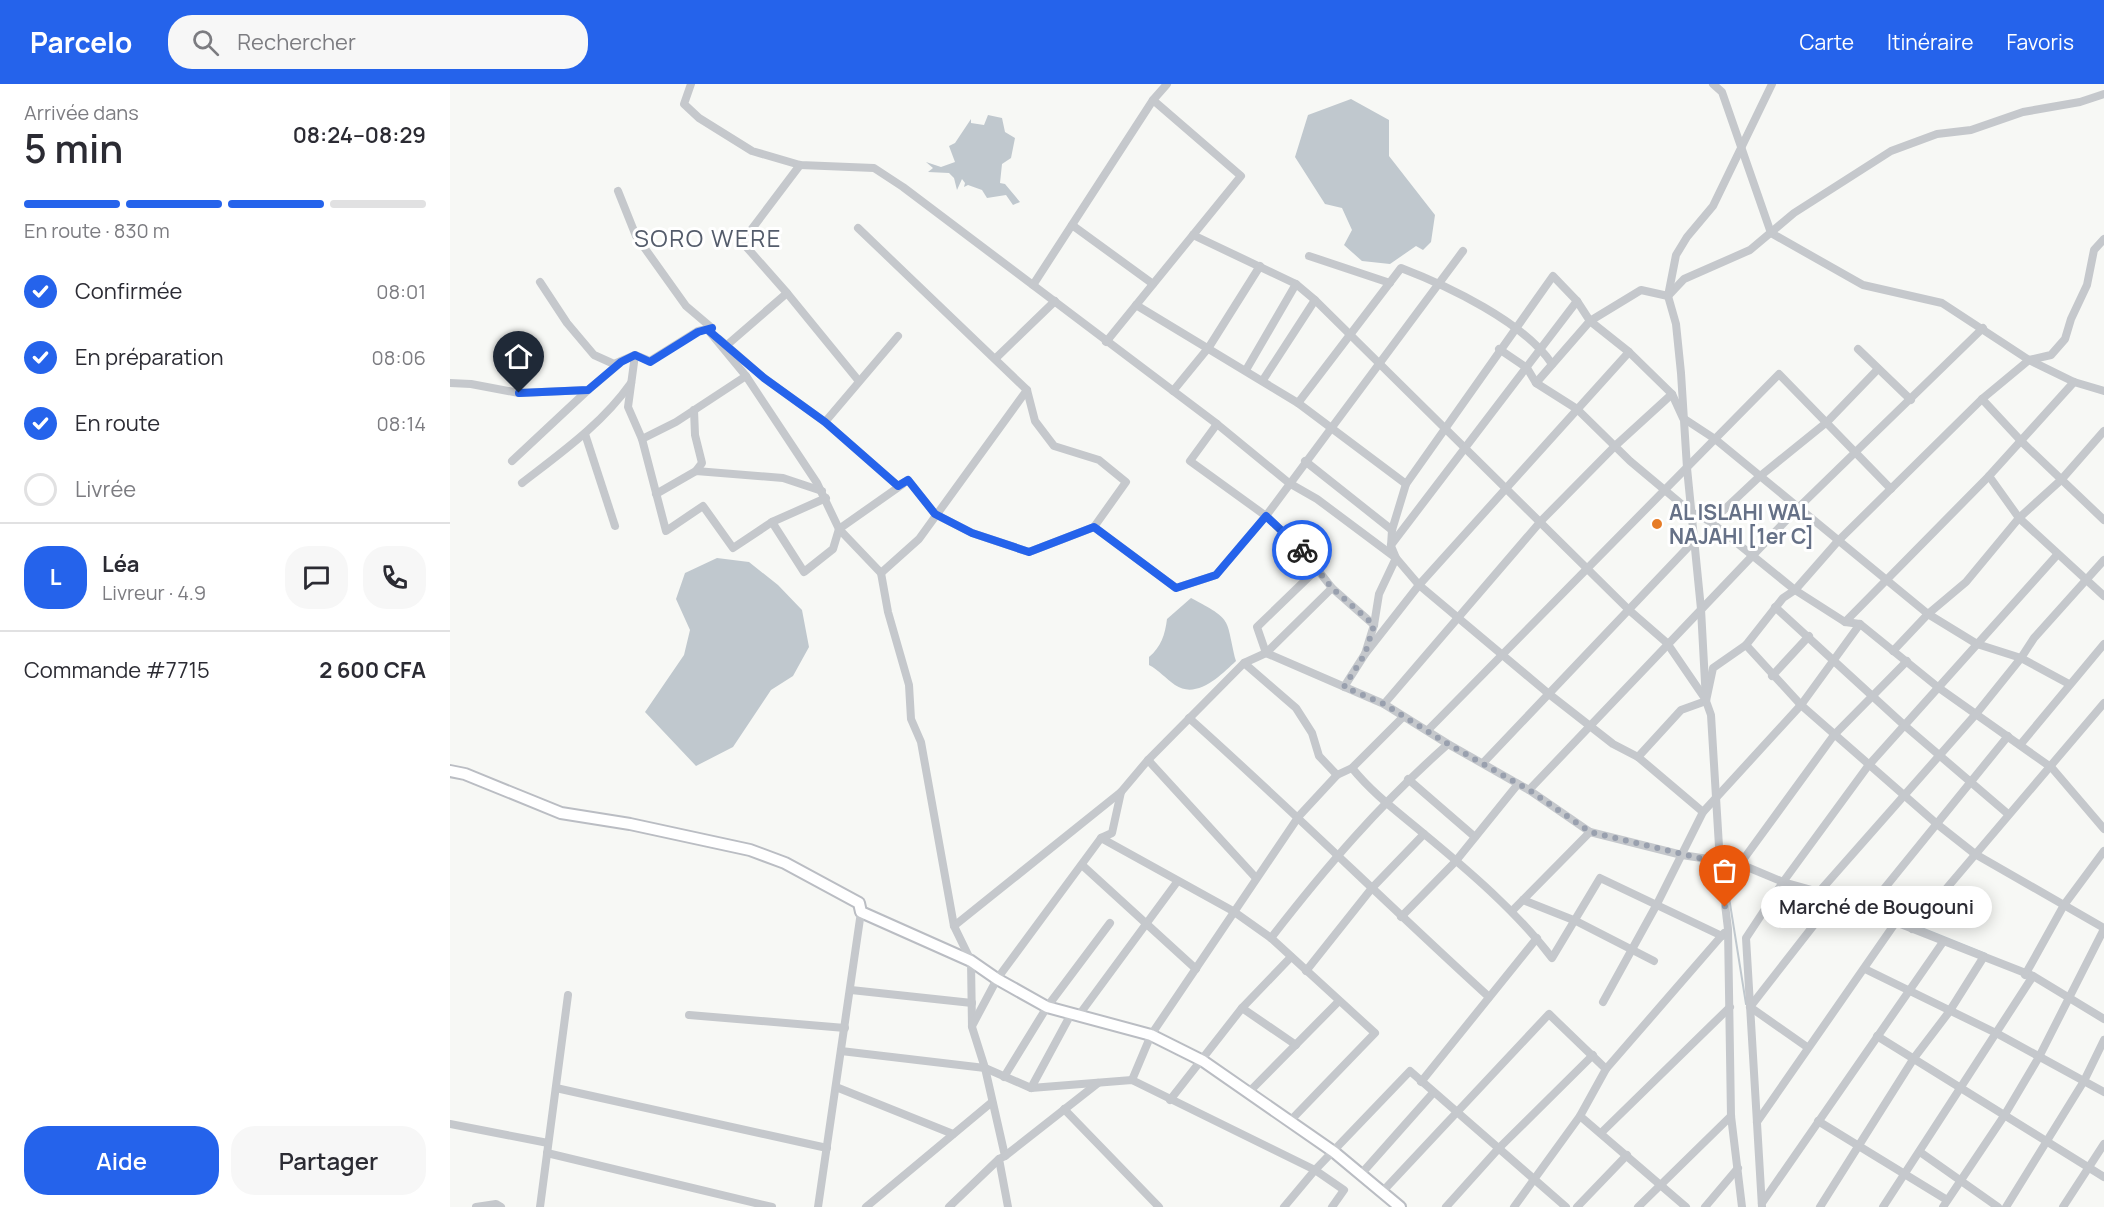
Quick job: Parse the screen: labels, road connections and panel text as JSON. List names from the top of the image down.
{
  "districts": ["SORO WERE"],
  "places": ["AL ISLAHI WAL NAJAHI [1er C]", "Marché de Bougouni"],
  "page": {
    "header": "Parcelo",
    "search": "Rechercher",
    "nav": ["Carte", "Itinéraire", "Favoris"],
    "heading": ["5 min", "Arrivée dans", "08:24–08:29"],
    "panel": [
      "Léa",
      "Livreur · 4.9",
      "Commande #7715",
      "2 600 CFA"
    ],
    "bar": "En route · 830 m",
    "list": [
      ["Confirmée", "08:01"],
      ["En préparation", "08:06"],
      ["En route", "08:14"],
      "Livrée"
    ],
    "round": "L",
    "bubble": "Marché de Bougouni",
    "buttons": ["Aide", "Partager"]
  }
}
